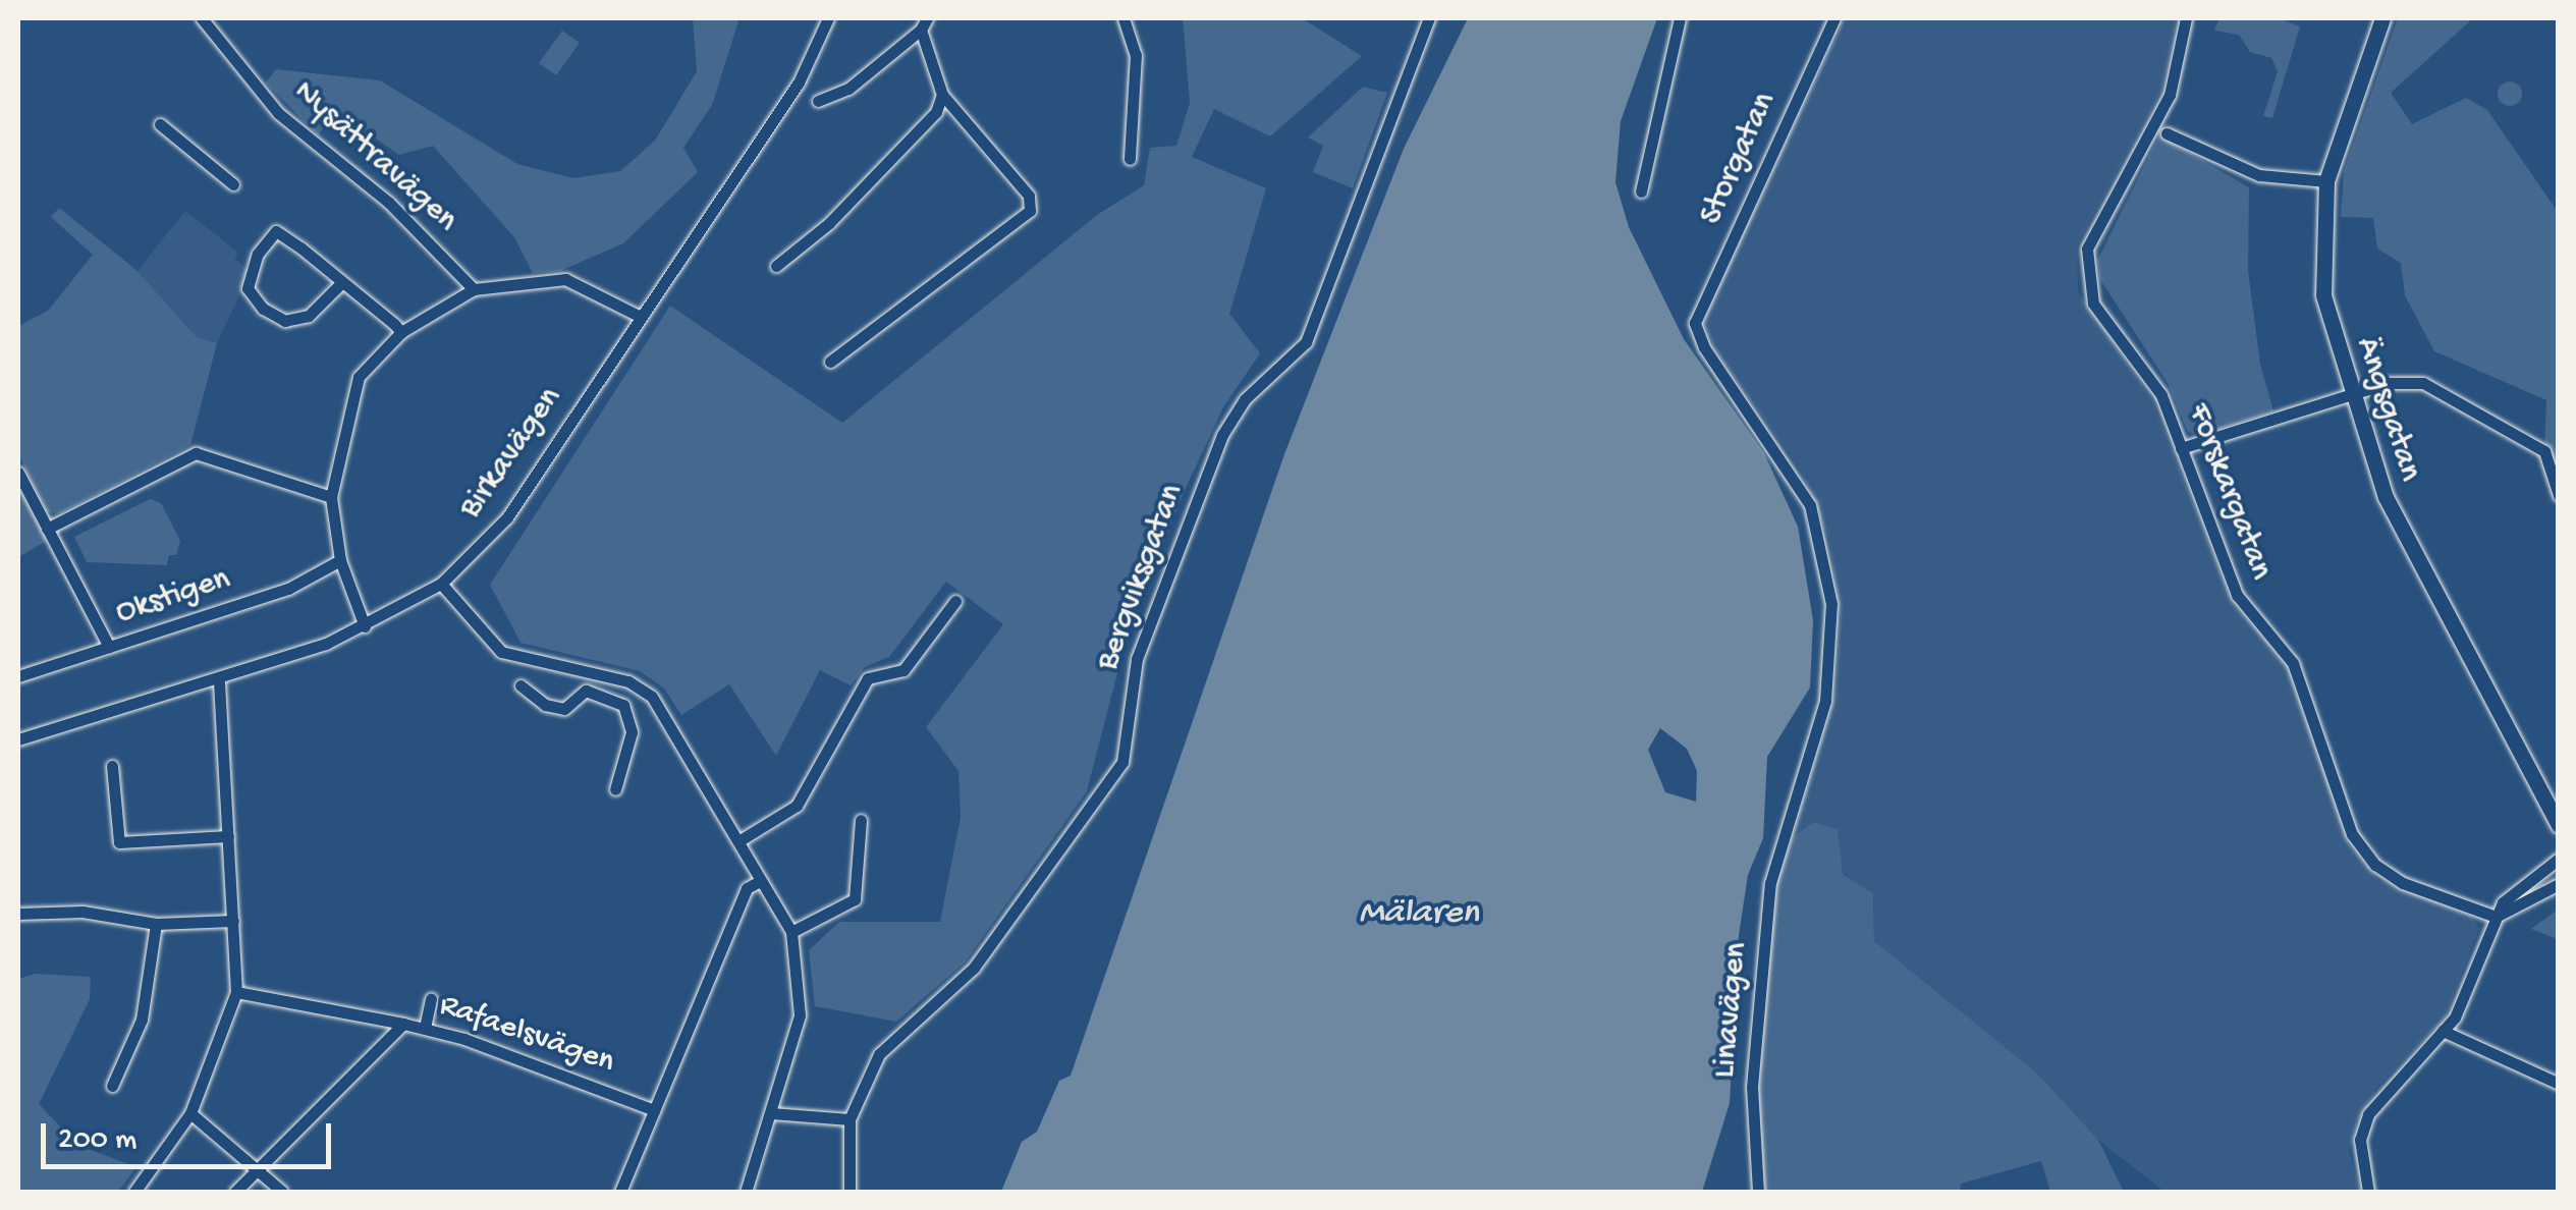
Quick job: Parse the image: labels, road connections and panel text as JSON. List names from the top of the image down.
{
  "streets": {
    "main road": ["Ängsgatan"],
    "street": [
      "Nysättravägen",
      "Storgatan",
      "Birkavägen",
      "Forskargatan",
      "Bergviksgatan",
      "Okstigen",
      "Linavägen",
      "Rafaelsvägen"
    ]
  },
  "crossings": [
    ["Storgatan", "Linavägen"]
  ],
  "water": ["Mälaren"],
  "scale_bar": "200 m"
}
